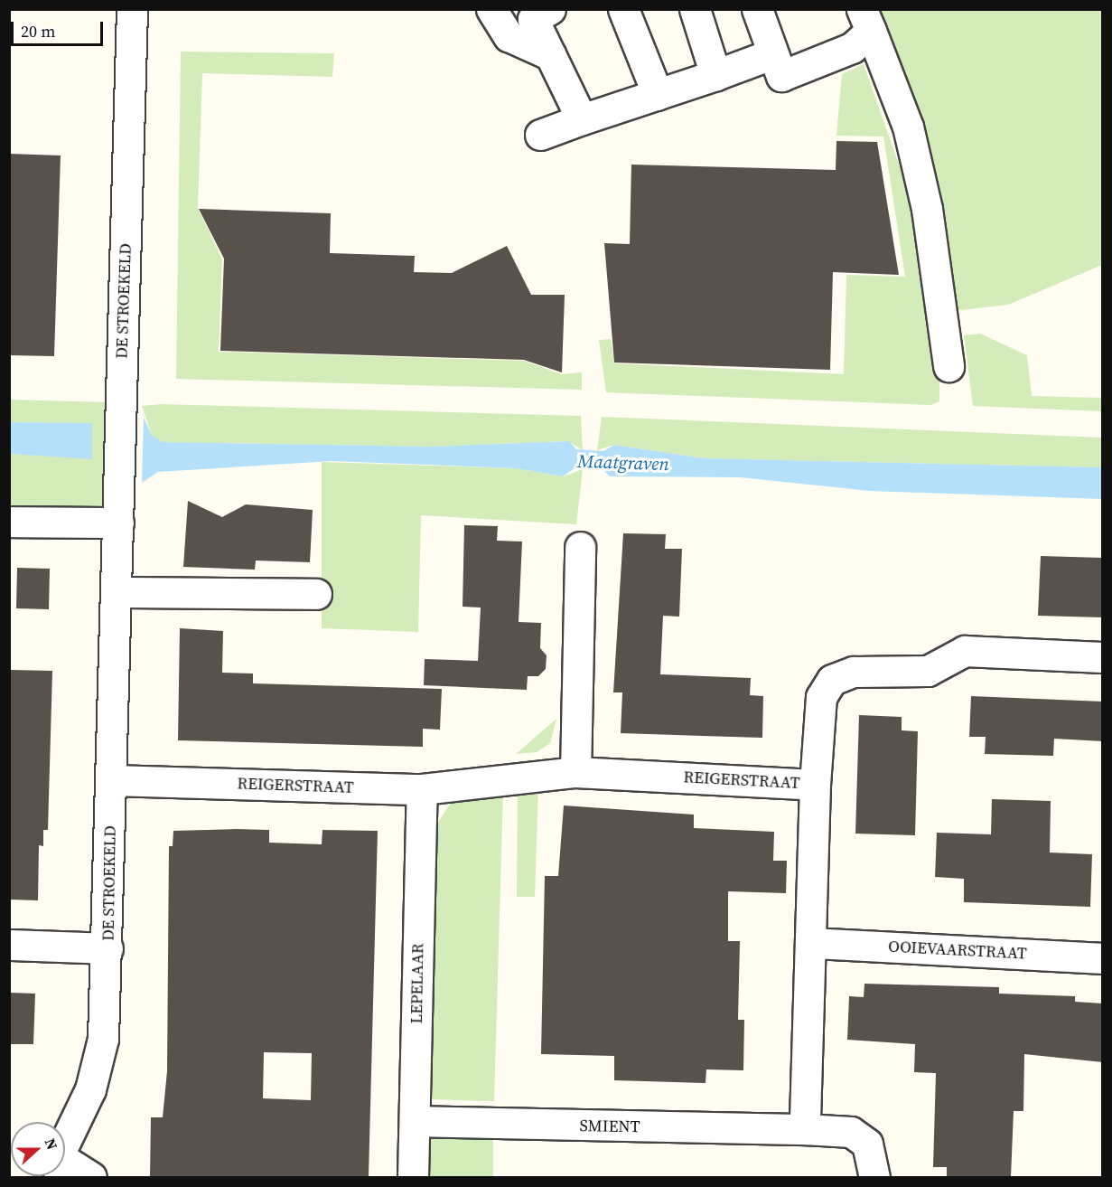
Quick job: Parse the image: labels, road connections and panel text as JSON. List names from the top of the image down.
{
  "streets": {
    "street": [
      "DE STROEKELD",
      "REIGERSTRAAT",
      "OOIEVAARSTRAAT",
      "LEPELAAR",
      "SMIENT"
    ]
  },
  "crossings": [
    ["DE STROEKELD", "REIGERSTRAAT"],
    ["REIGERSTRAAT", "LEPELAAR"],
    ["LEPELAAR", "SMIENT"]
  ],
  "water": ["Maatgraven"],
  "scale_bar": "20 m",
  "north": "right"
}
